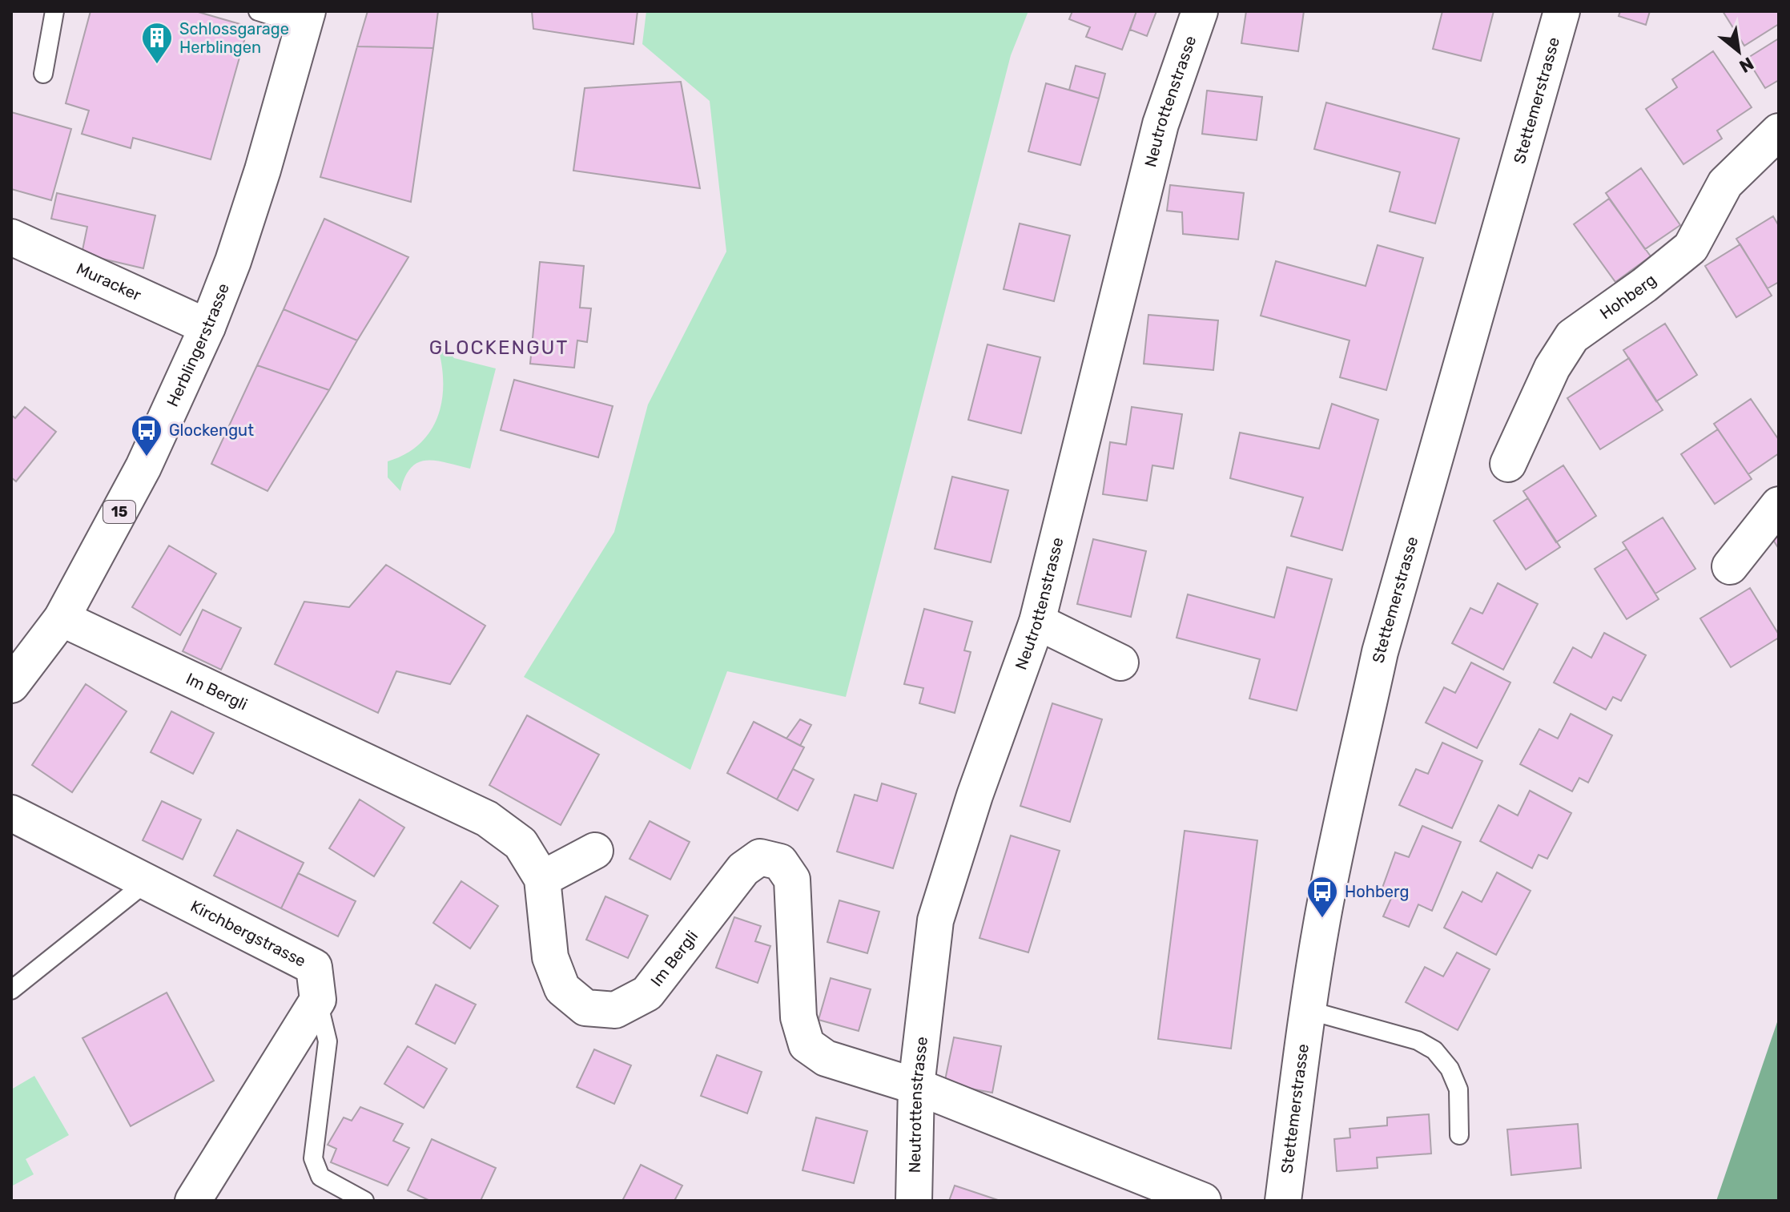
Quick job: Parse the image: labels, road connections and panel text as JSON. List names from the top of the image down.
{
  "streets": {
    "street": [
      "Stettemerstrasse",
      "Neutrottenstrasse",
      "Muracker",
      "Hohberg",
      "Herblingerstrasse",
      "15",
      "Im Bergli",
      "Kirchbergstrasse"
    ]
  },
  "crossings": [
    ["Neutrottenstrasse", "Im Bergli"],
    ["Muracker", "Herblingerstrasse"],
    ["Herblingerstrasse", "Im Bergli"]
  ],
  "districts": ["GLOCKENGUT"],
  "places": {
    "building": ["Schlossgarage Herblingen"],
    "bus stop": ["Glockengut", "Hohberg"]
  },
  "north": "bottom right"
}
